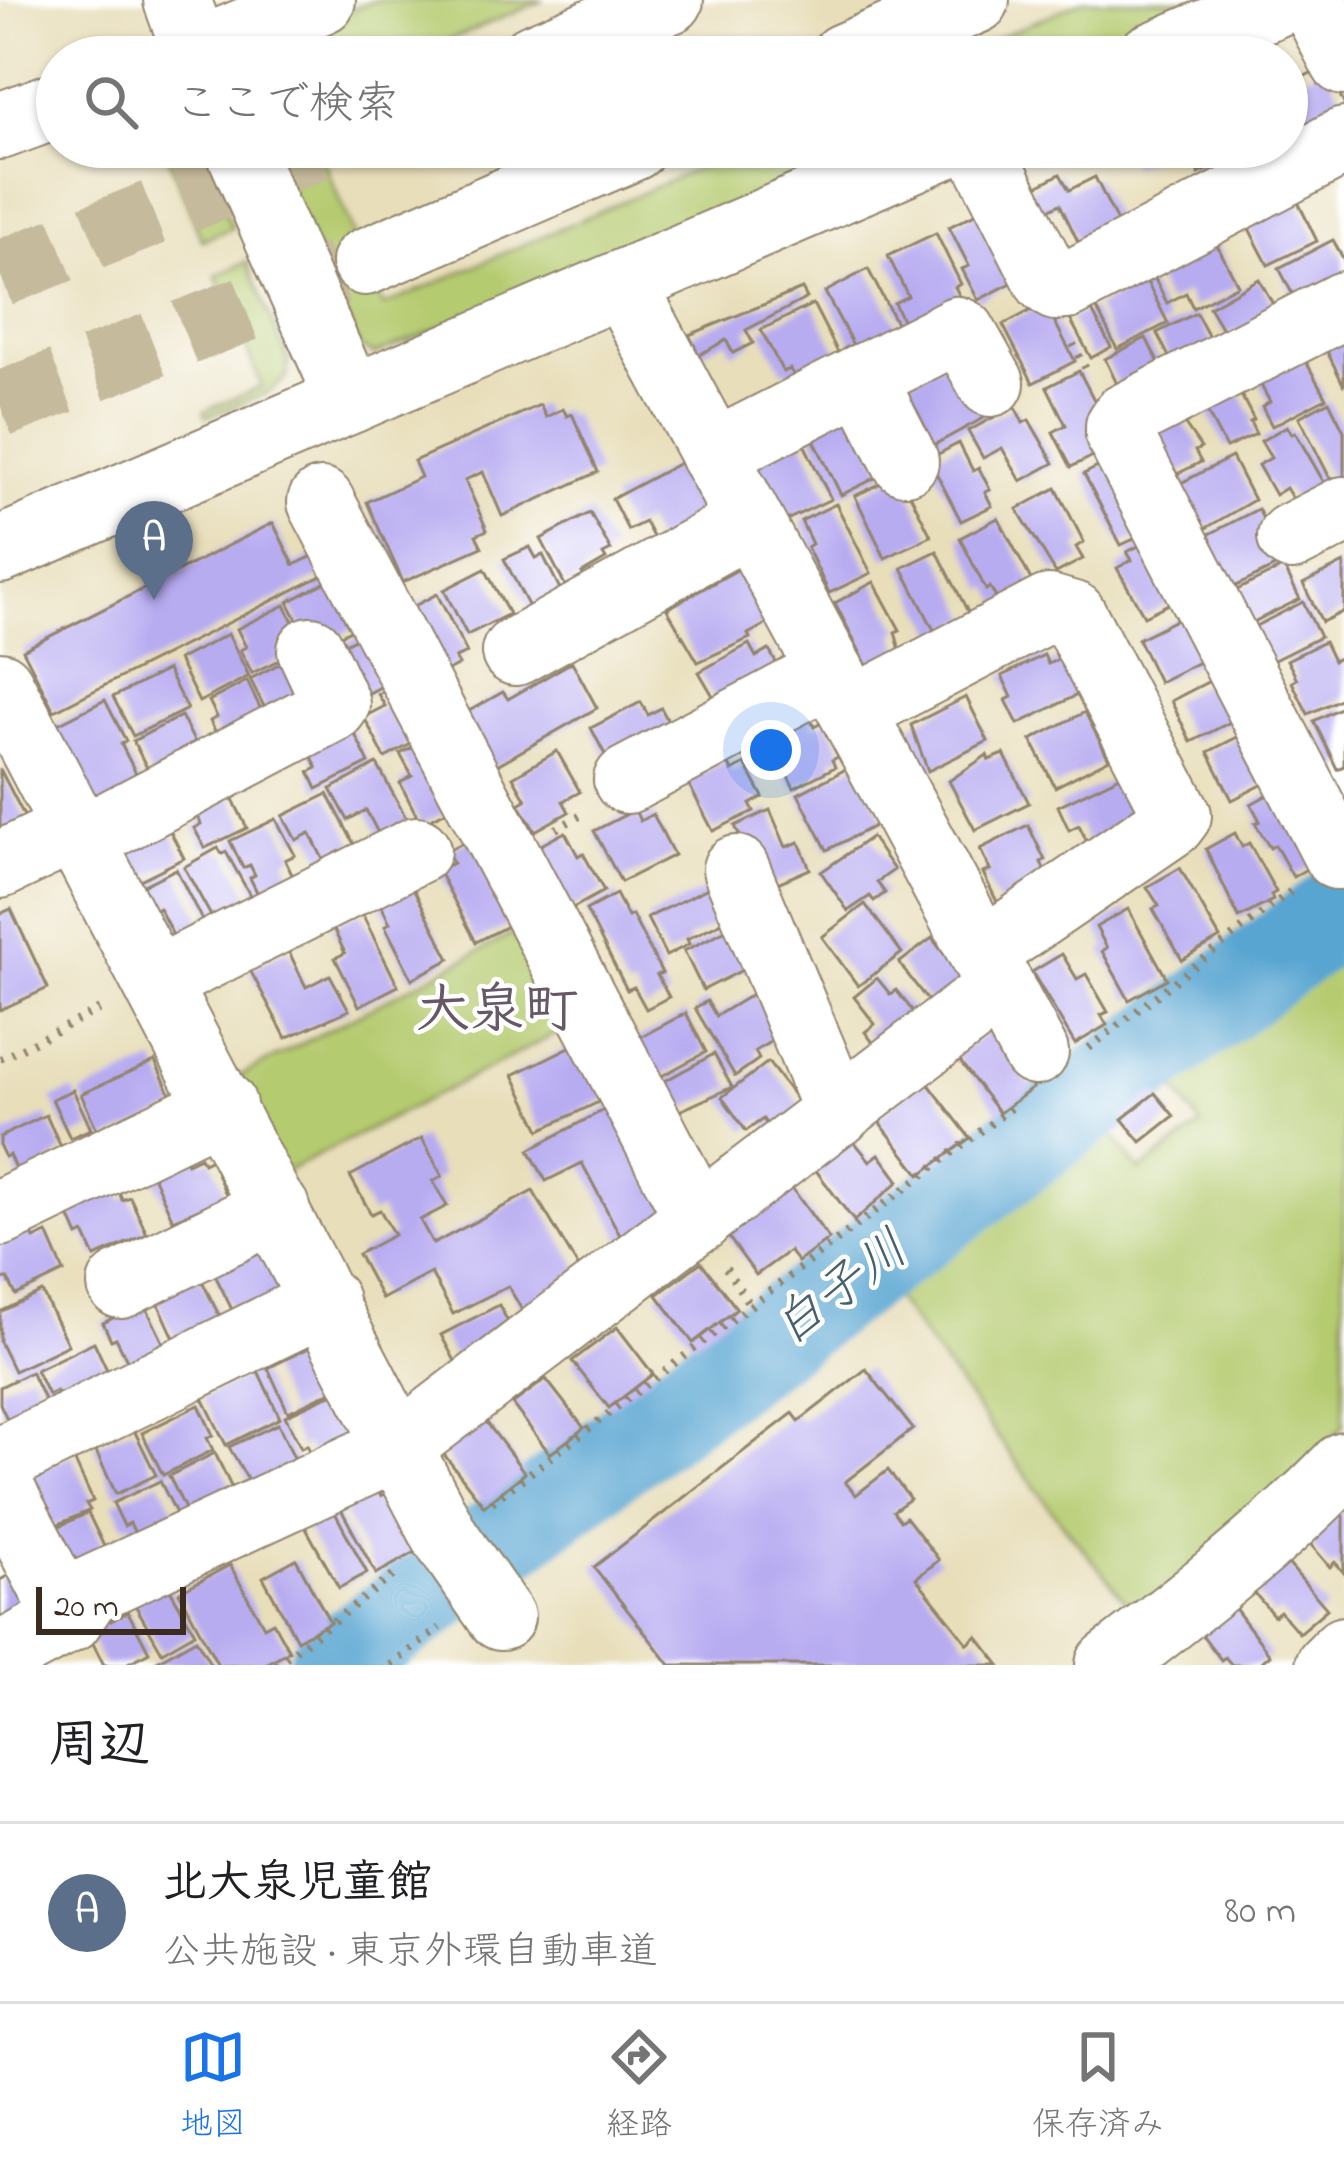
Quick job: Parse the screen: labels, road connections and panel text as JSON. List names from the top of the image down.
{
  "districts": ["大泉町"],
  "water": ["白子川"],
  "scale_bar": "20 m",
  "page": {
    "search": "ここで検索",
    "pins": "A",
    "scale": "20 m",
    "heading": "周辺",
    "list": [
      {
        "mark": "A",
        "name": "北大泉児童館",
        "note": "公共施設 · 東京外環自動車道",
        "value": "80 m"
      }
    ],
    "nav": ["地図", "経路", "保存済み"]
  }
}
